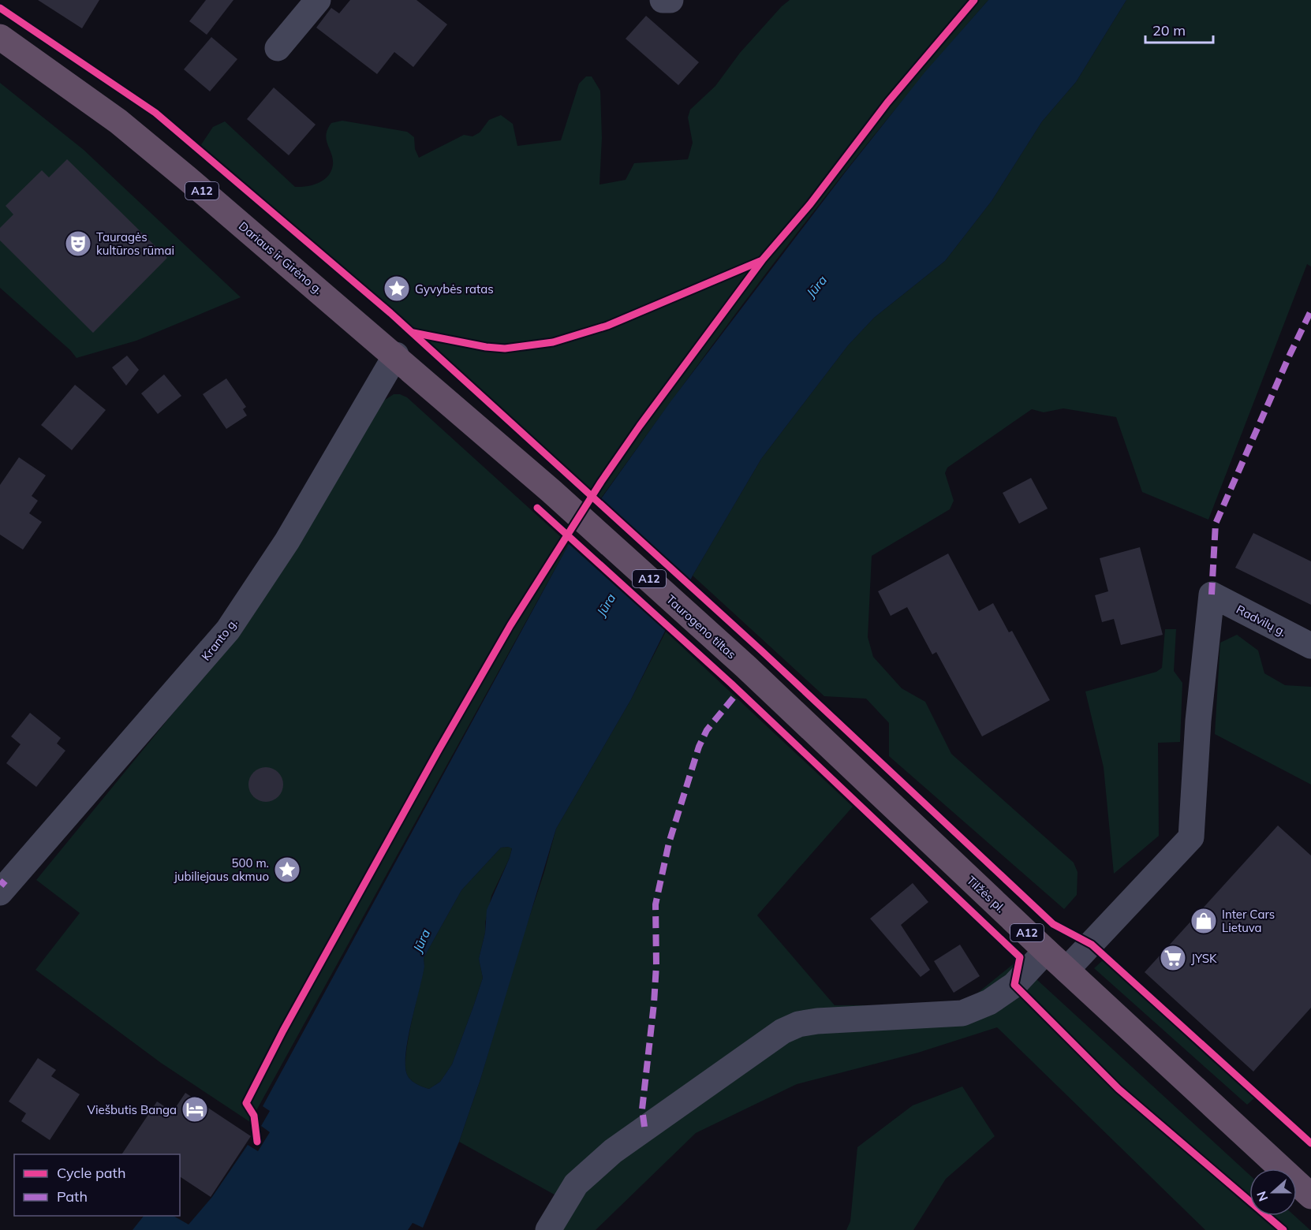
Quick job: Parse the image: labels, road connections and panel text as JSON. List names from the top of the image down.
{
  "streets": {
    "highway": [
      "A12",
      "Dariaus ir Girėno g.",
      "Taurogeno tiltas",
      "Tilžės pl."
    ],
    "street": ["Radvilų g.", "Kranto g."]
  },
  "crossings": [
    ["Dariaus ir Girėno g.", "Taurogeno tiltas"],
    ["Dariaus ir Girėno g.", "Kranto g."],
    ["Radvilų g.", "Tilžės pl."],
    ["Taurogeno tiltas", "Tilžės pl."]
  ],
  "water": ["Jūra"],
  "places": {
    "theatre": ["Tauragės kultūros rūmai"],
    "place": ["Gyvybės ratas", "500 m. jubiliejaus akmuo"],
    "shop": ["Inter Cars Lietuva"],
    "supermarket": ["JYSK"],
    "hotel": ["Viešbutis Banga"]
  },
  "legend": ["Cycle path", "Path"],
  "scale_bar": "20 m",
  "north": "left"
}
